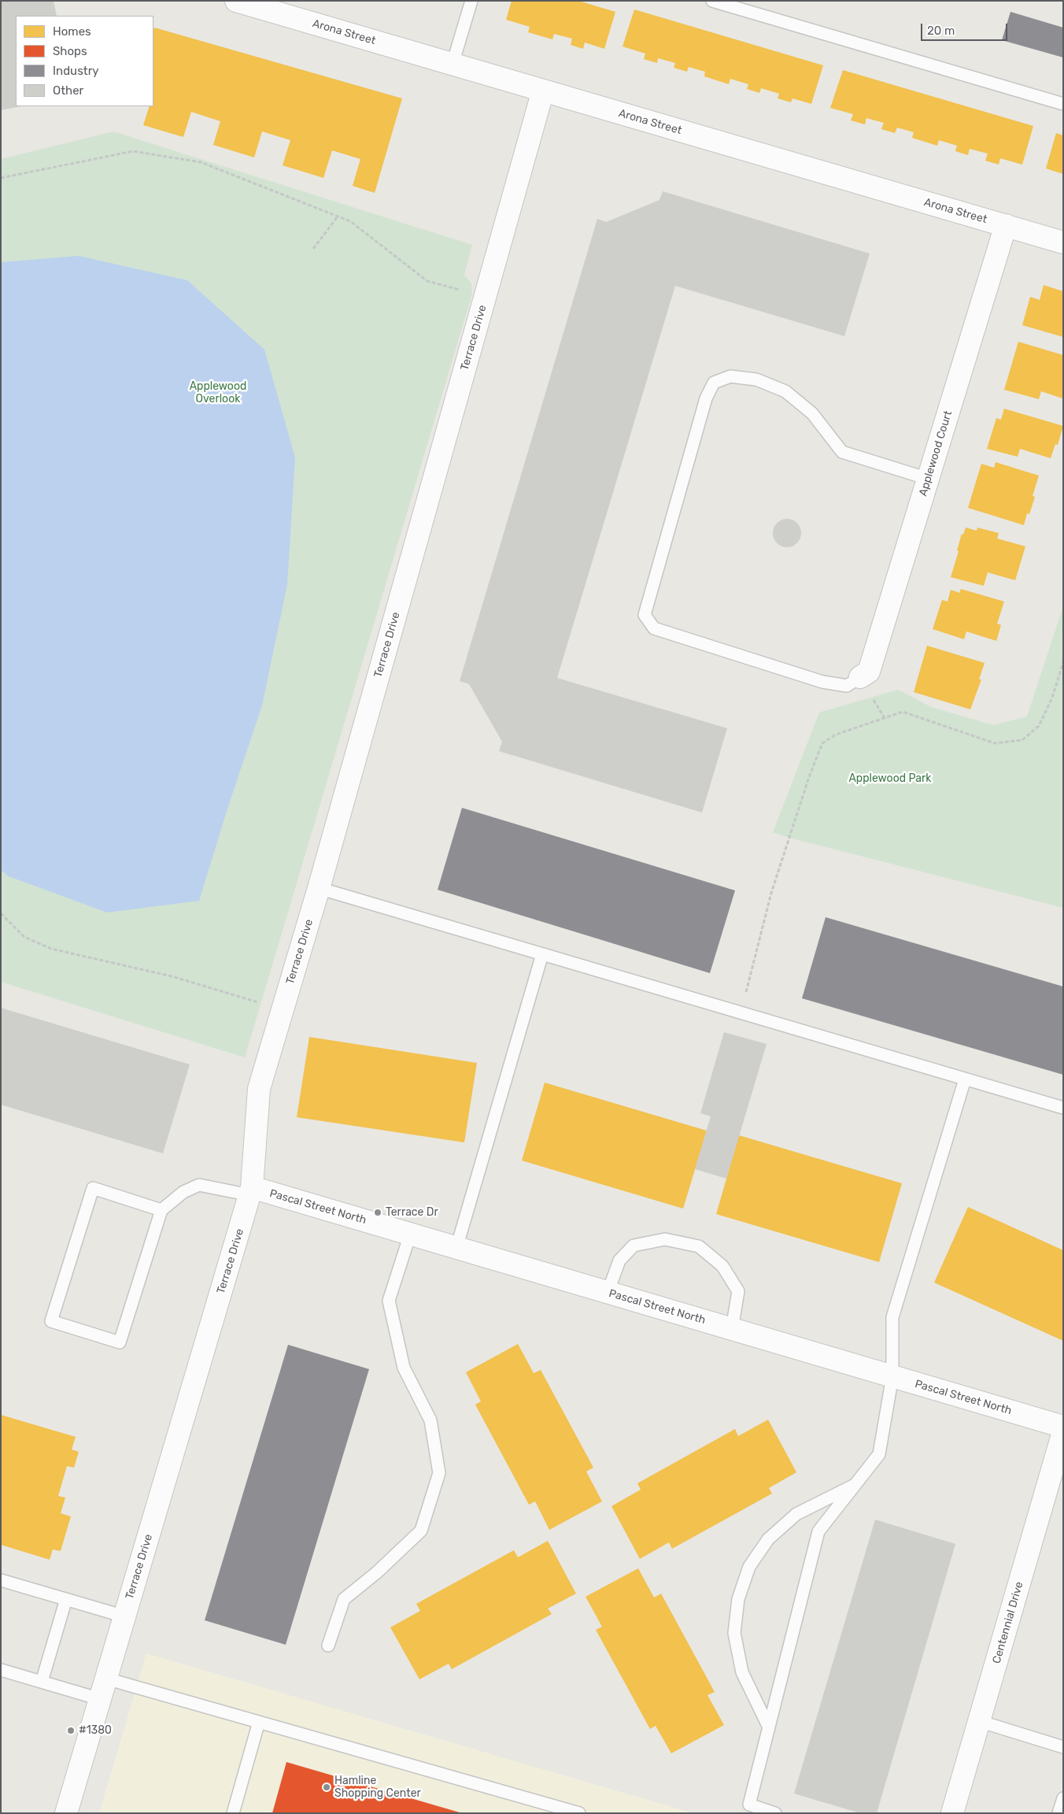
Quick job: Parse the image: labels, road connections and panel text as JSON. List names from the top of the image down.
{
  "streets": {
    "street": [
      "Arona Street",
      "Terrace Drive",
      "Applewood Court",
      "Pascal Street North",
      "Centennial Drive"
    ]
  },
  "crossings": [
    ["Arona Street", "Terrace Drive"],
    ["Arona Street", "Applewood Court"],
    ["Terrace Drive", "Pascal Street North"]
  ],
  "parks": ["Applewood Overlook", "Applewood Park"],
  "places": ["Terrace Dr", "#1380", "Hamline Shopping Center"],
  "legend": [
    "Homes",
    "Shops",
    "Industry",
    "Other"
  ],
  "scale_bar": "20 m"
}
